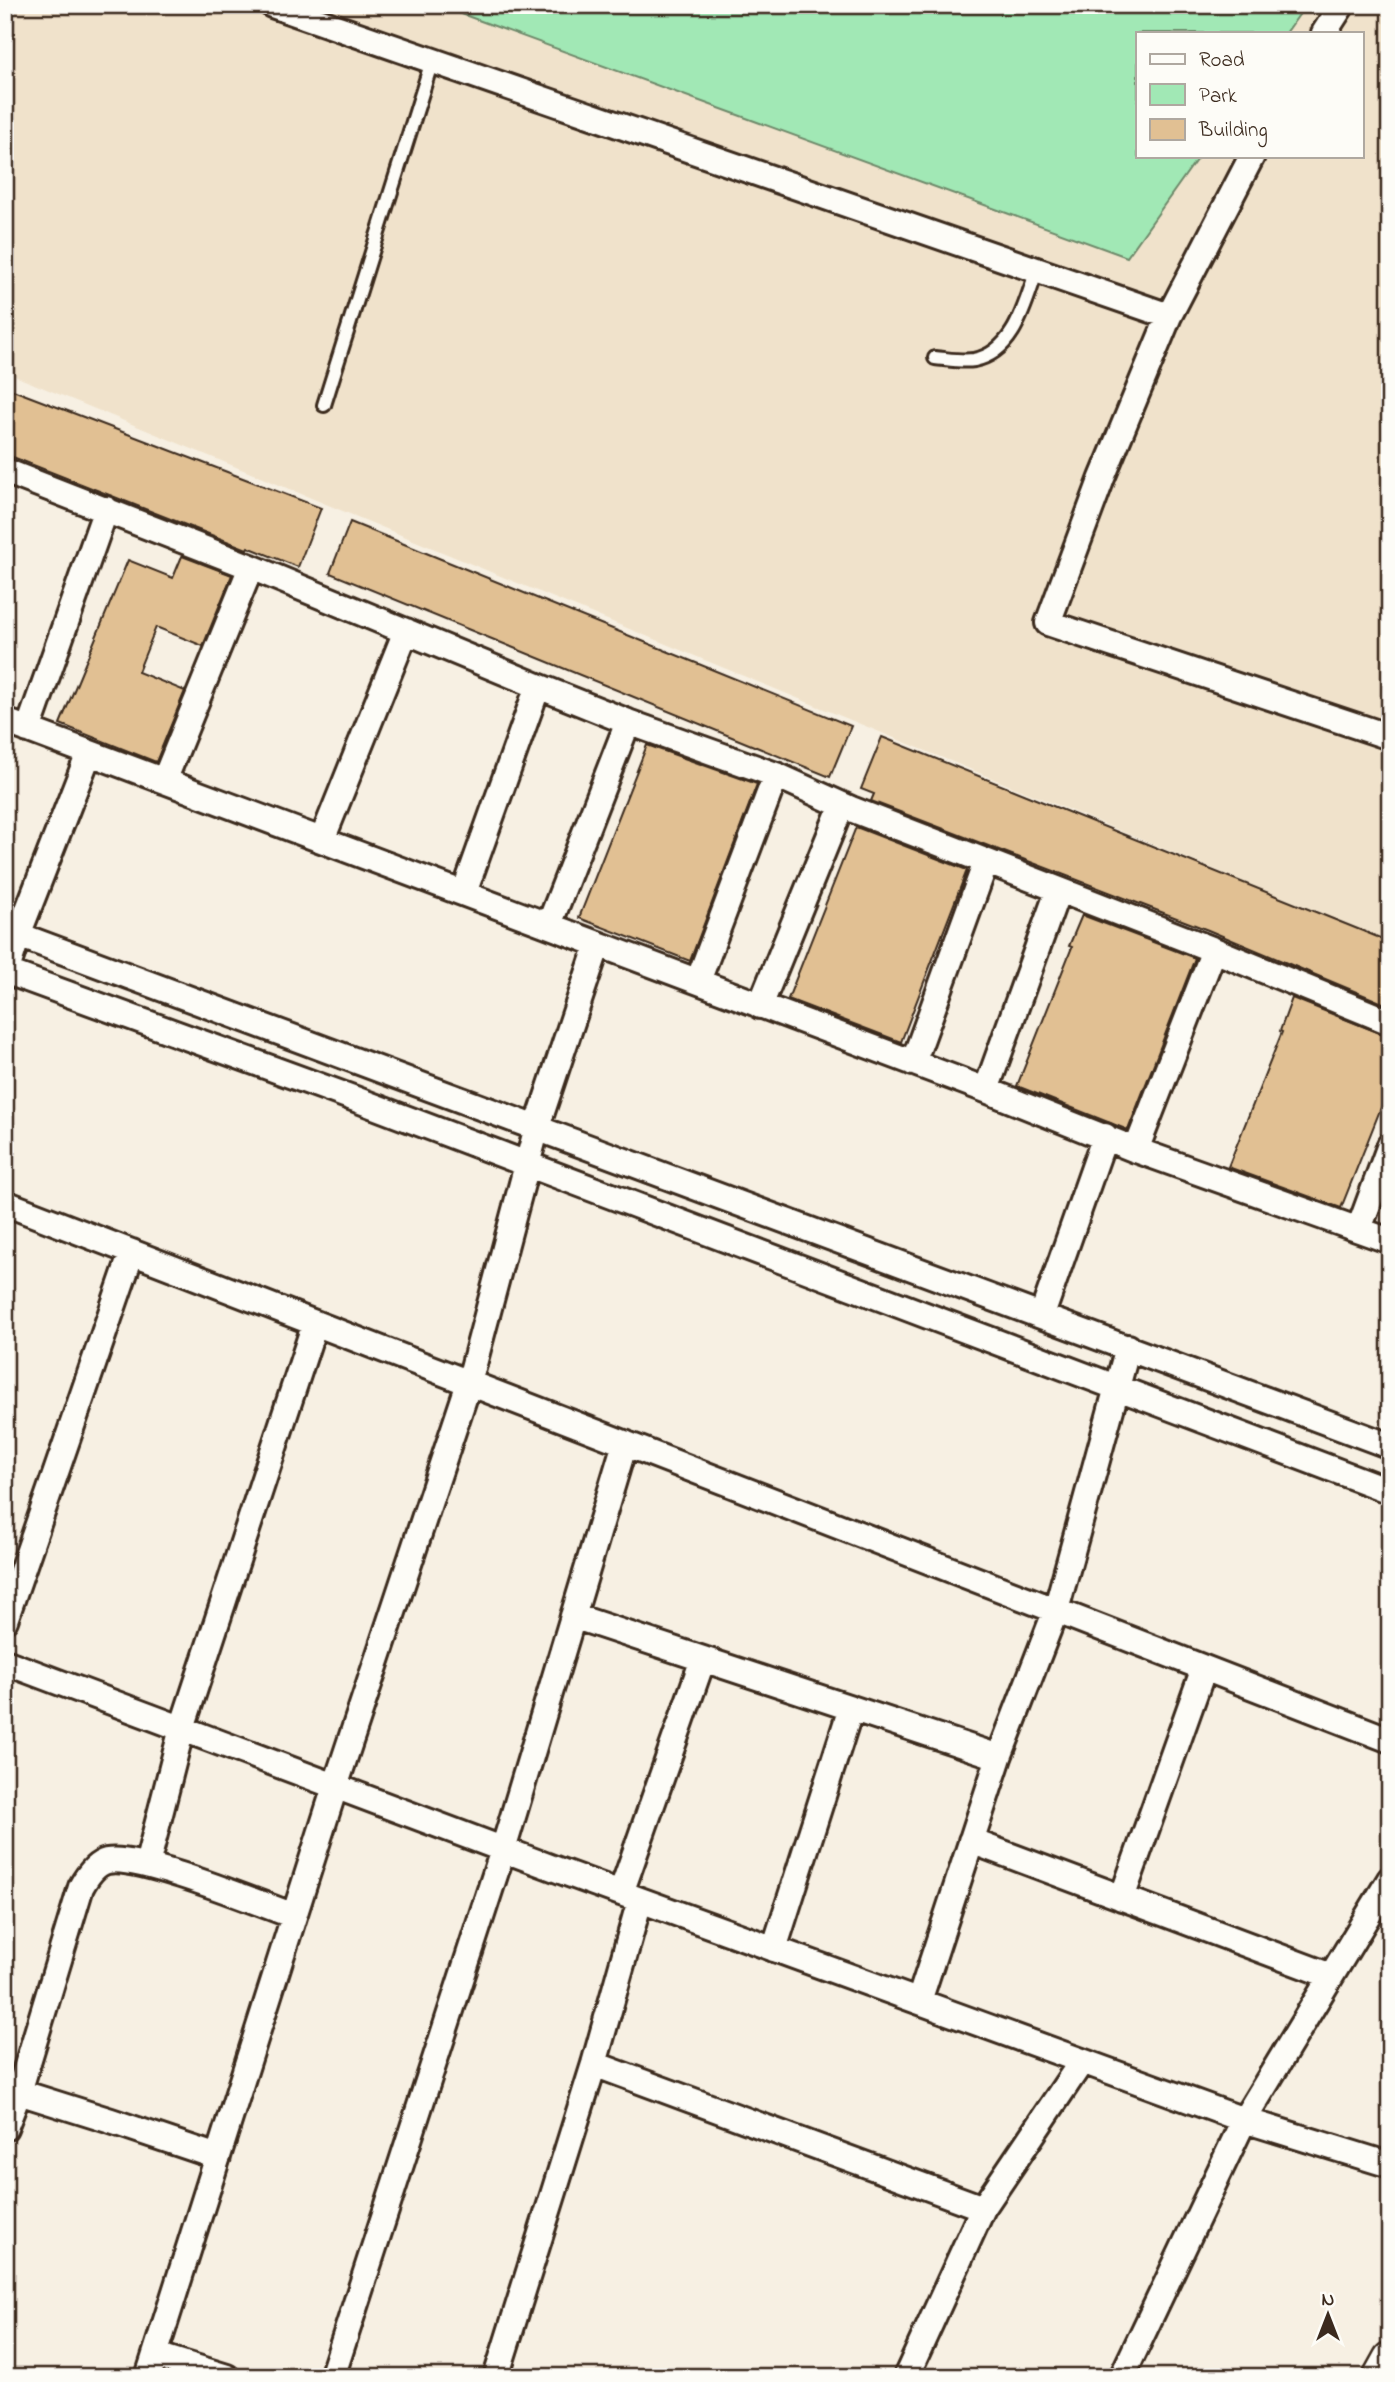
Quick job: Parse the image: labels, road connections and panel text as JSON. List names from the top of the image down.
{
  "legend": ["Road", "Park", "Building"],
  "north": "top"
}
